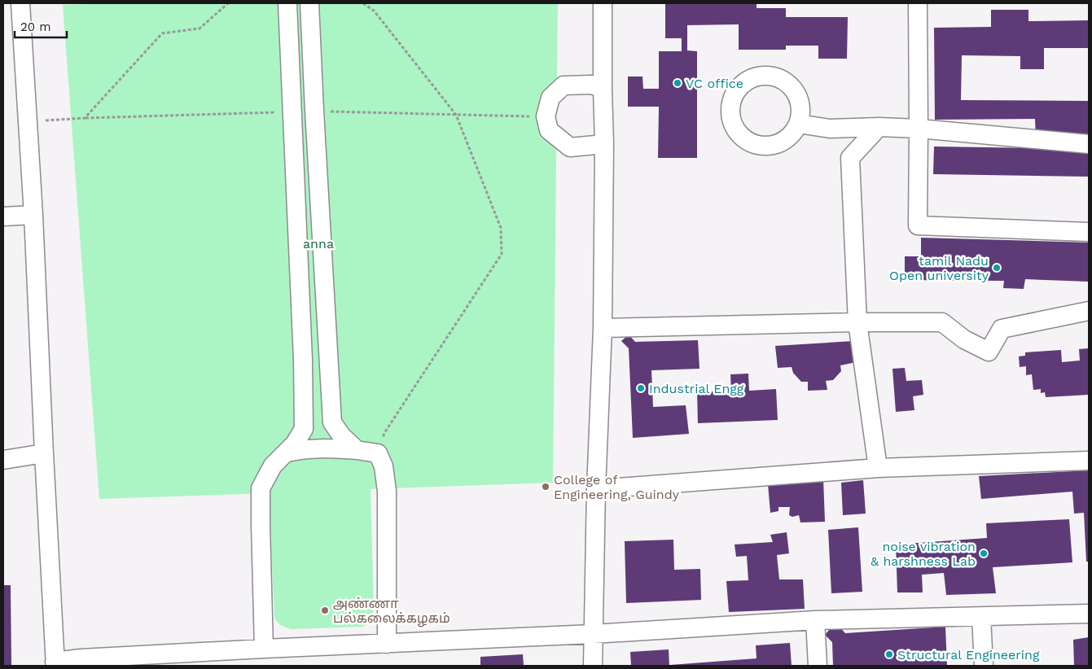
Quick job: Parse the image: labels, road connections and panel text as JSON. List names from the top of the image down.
{
  "parks": ["anna"],
  "places": [
    "VC office",
    "tamil Nadu Open university",
    "Industrial Engg",
    "College of Engineering, Guindy",
    "noise vibration & harshness Lab",
    "அண்ணா பல்கலைக்கழகம்",
    "Structural Engineering"
  ],
  "scale_bar": "20 m"
}
